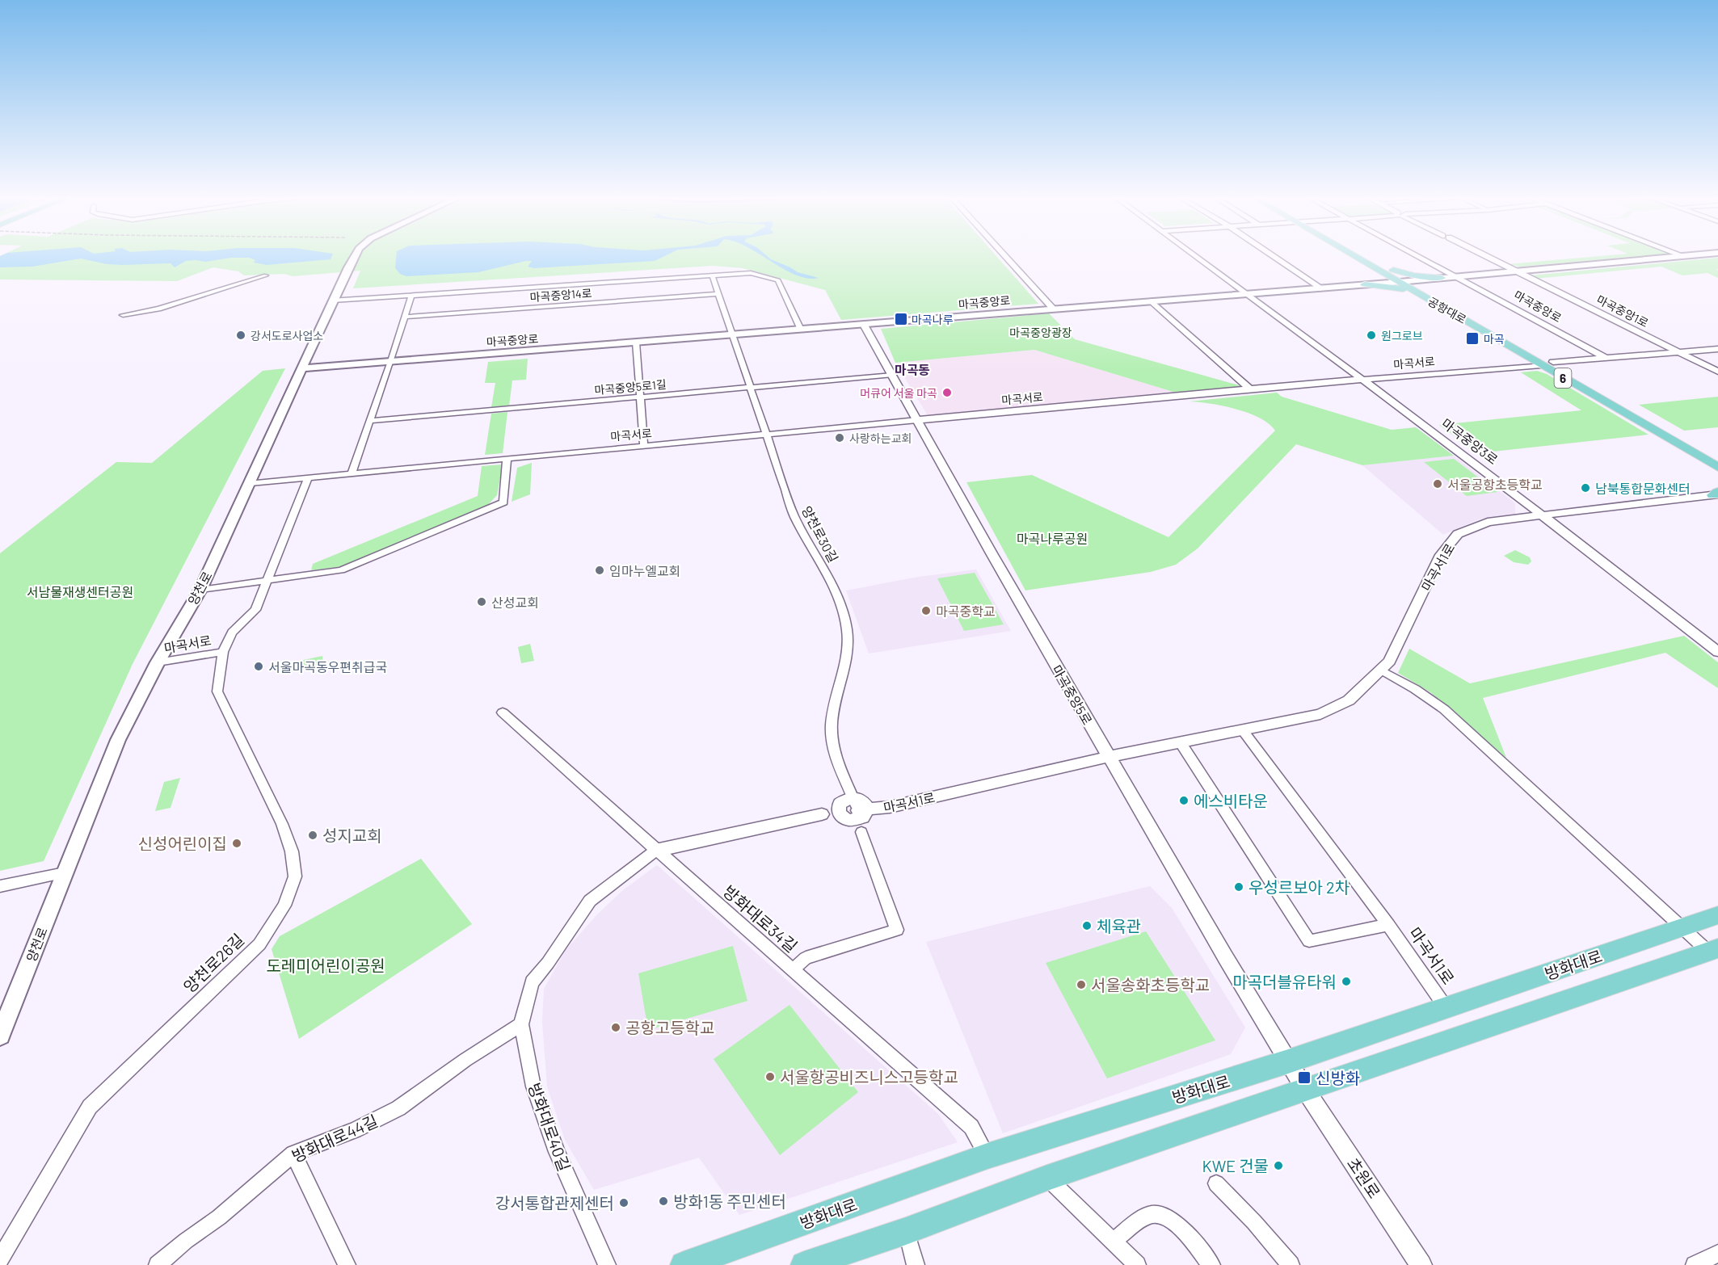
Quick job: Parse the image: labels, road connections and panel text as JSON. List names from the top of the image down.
{
  "streets": {
    "main road": [
      "마곡중앙로",
      "공항대로",
      "6",
      "양천로",
      "방화대로"
    ],
    "street": [
      "마곡중앙14로",
      "마곡중앙1로",
      "마곡서로",
      "마곡중앙5로1길",
      "마곡중앙3로",
      "양천로30길",
      "마곡서1로",
      "마곡중앙5로",
      "방화대로34길",
      "양천로26길",
      "방화대로40길",
      "방화대로44길",
      "초원로"
    ]
  },
  "crossings": [
    ["마곡중앙로", "공항대로"],
    ["마곡중앙로", "마곡중앙1로"],
    ["마곡중앙로", "마곡중앙3로"],
    ["마곡중앙로", "양천로"],
    ["마곡중앙로", "마곡중앙5로"],
    ["공항대로", "마곡서로"],
    ["마곡서로", "마곡중앙3로"],
    ["마곡서로", "양천로30길"],
    ["마곡서로", "양천로"],
    ["마곡서로", "마곡중앙5로"],
    ["마곡서로", "양천로26길"],
    ["마곡중앙5로1길", "마곡중앙5로"],
    ["마곡중앙3로", "마곡서1로"],
    ["양천로30길", "마곡서1로"],
    ["마곡서1로", "마곡중앙5로"],
    ["마곡서1로", "방화대로"],
    ["마곡중앙5로", "방화대로"],
    ["마곡중앙5로", "초원로"],
    ["방화대로34길", "방화대로"],
    ["방화대로34길", "방화대로40길"],
    ["방화대로", "초원로"],
    ["방화대로40길", "방화대로44길"]
  ],
  "districts": ["마곡동"],
  "parks": [
    "마곡중앙광장",
    "마곡나루공원",
    "서남물재생센터공원",
    "도레미어린이공원"
  ],
  "places": {
    "transit": ["마곡나루", "마곡", "신방화"],
    "other": [
      "강서도로사업소",
      "원그로브",
      "머큐어 서울 마곡",
      "사랑하는교회",
      "서울공항초등학교",
      "남북통합문화센터",
      "임마누엘교회",
      "산성교회",
      "마곡중학교",
      "서울마곡동우편취급국",
      "에스비타운",
      "성지교회",
      "신성어린이집",
      "우성르보아 2차",
      "체육관",
      "마곡더블유타워",
      "서울송화초등학교",
      "공항고등학교",
      "서울항공비즈니스고등학교",
      "KWE 건물",
      "방화1동 주민센터",
      "강서통합관제센터"
    ]
  }
}
